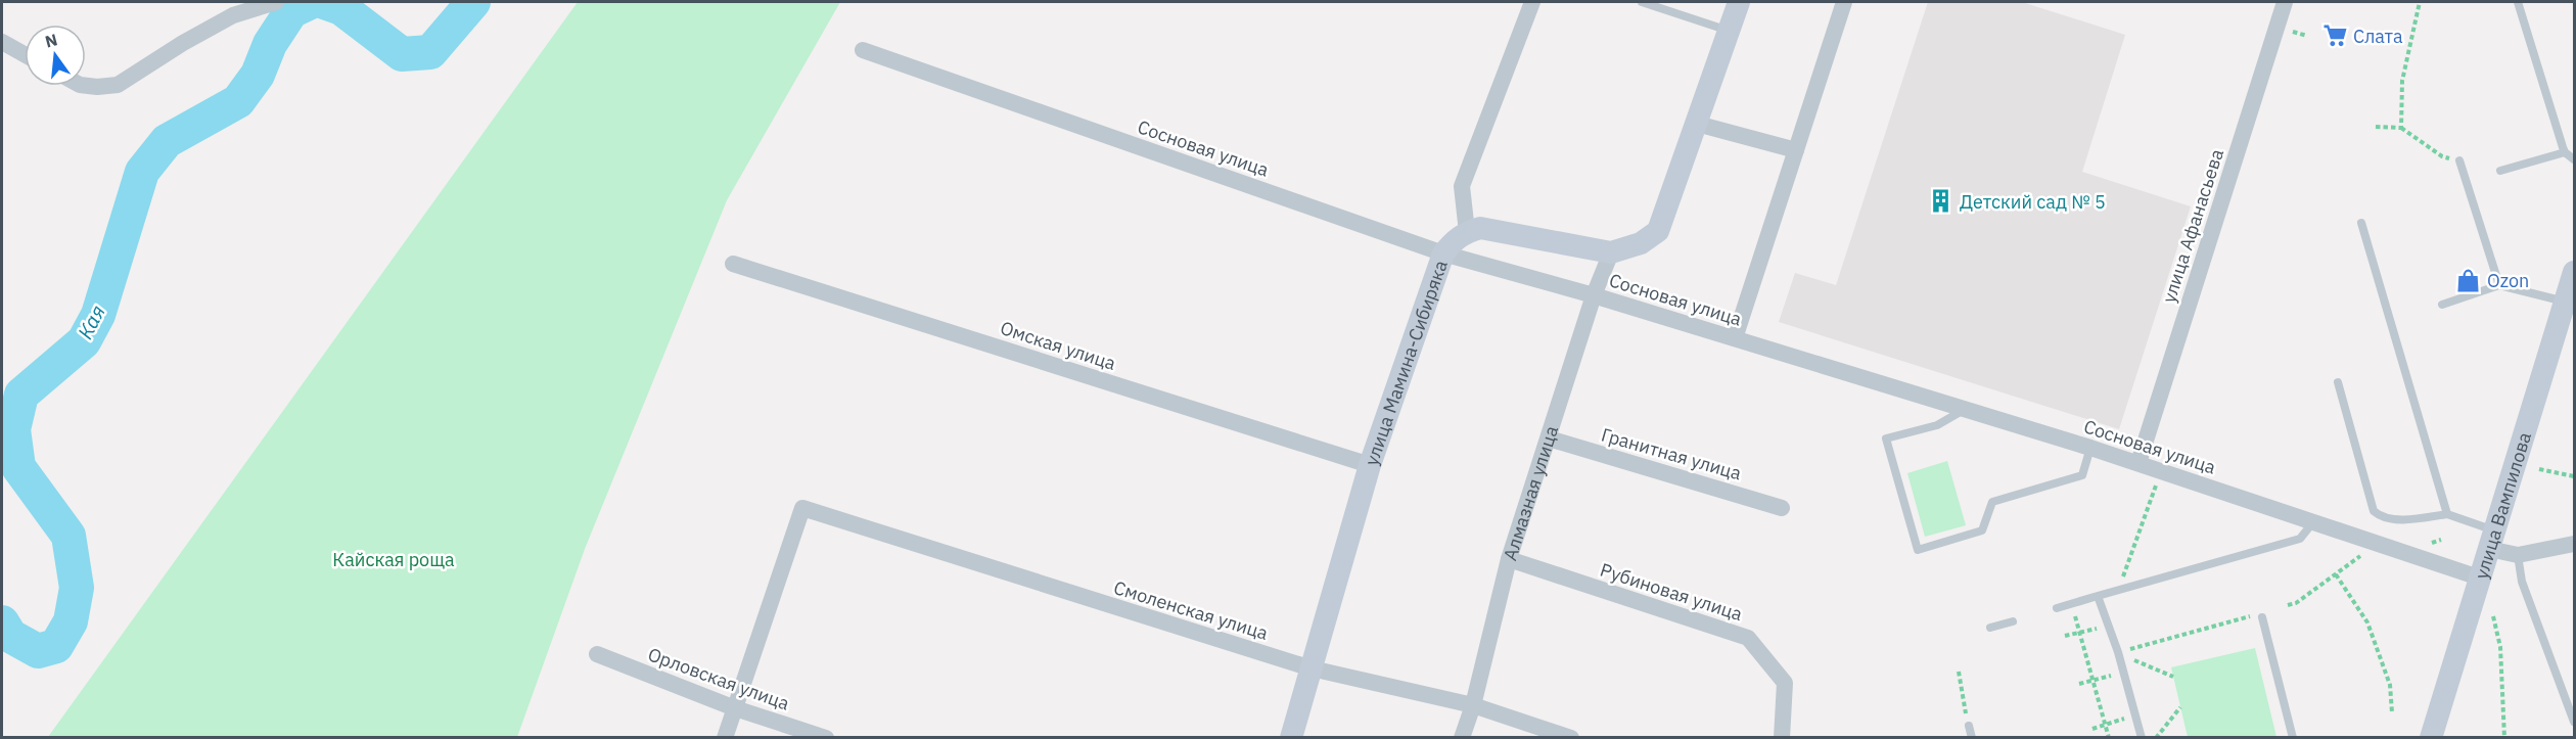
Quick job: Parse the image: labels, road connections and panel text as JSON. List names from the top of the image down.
{
  "streets": {
    "street": [
      "Сосновая улица",
      "улица Афанасьева",
      "Омская улица",
      "улица Мамина-Сибиряка",
      "Гранитная улица",
      "Алмазная улица",
      "улица Вампилова",
      "Рубиновая улица",
      "Смоленская улица",
      "Орловская улица"
    ]
  },
  "crossings": [
    ["Сосновая улица", "улица Афанасьева"],
    ["Сосновая улица", "улица Мамина-Сибиряка"],
    ["Сосновая улица", "Алмазная улица"],
    ["Сосновая улица", "улица Вампилова"],
    ["Омская улица", "улица Мамина-Сибиряка"],
    ["улица Мамина-Сибиряка", "Смоленская улица"],
    ["Гранитная улица", "Алмазная улица"],
    ["Алмазная улица", "Рубиновая улица"],
    ["Алмазная улица", "Смоленская улица"],
    ["Смоленская улица", "Орловская улица"]
  ],
  "water": ["Кая"],
  "parks": ["Кайская роща"],
  "places": {
    "supermarket": ["Слата"],
    "building": ["Детский сад № 5"],
    "shop": ["Ozon"]
  },
  "north": "top"
}
